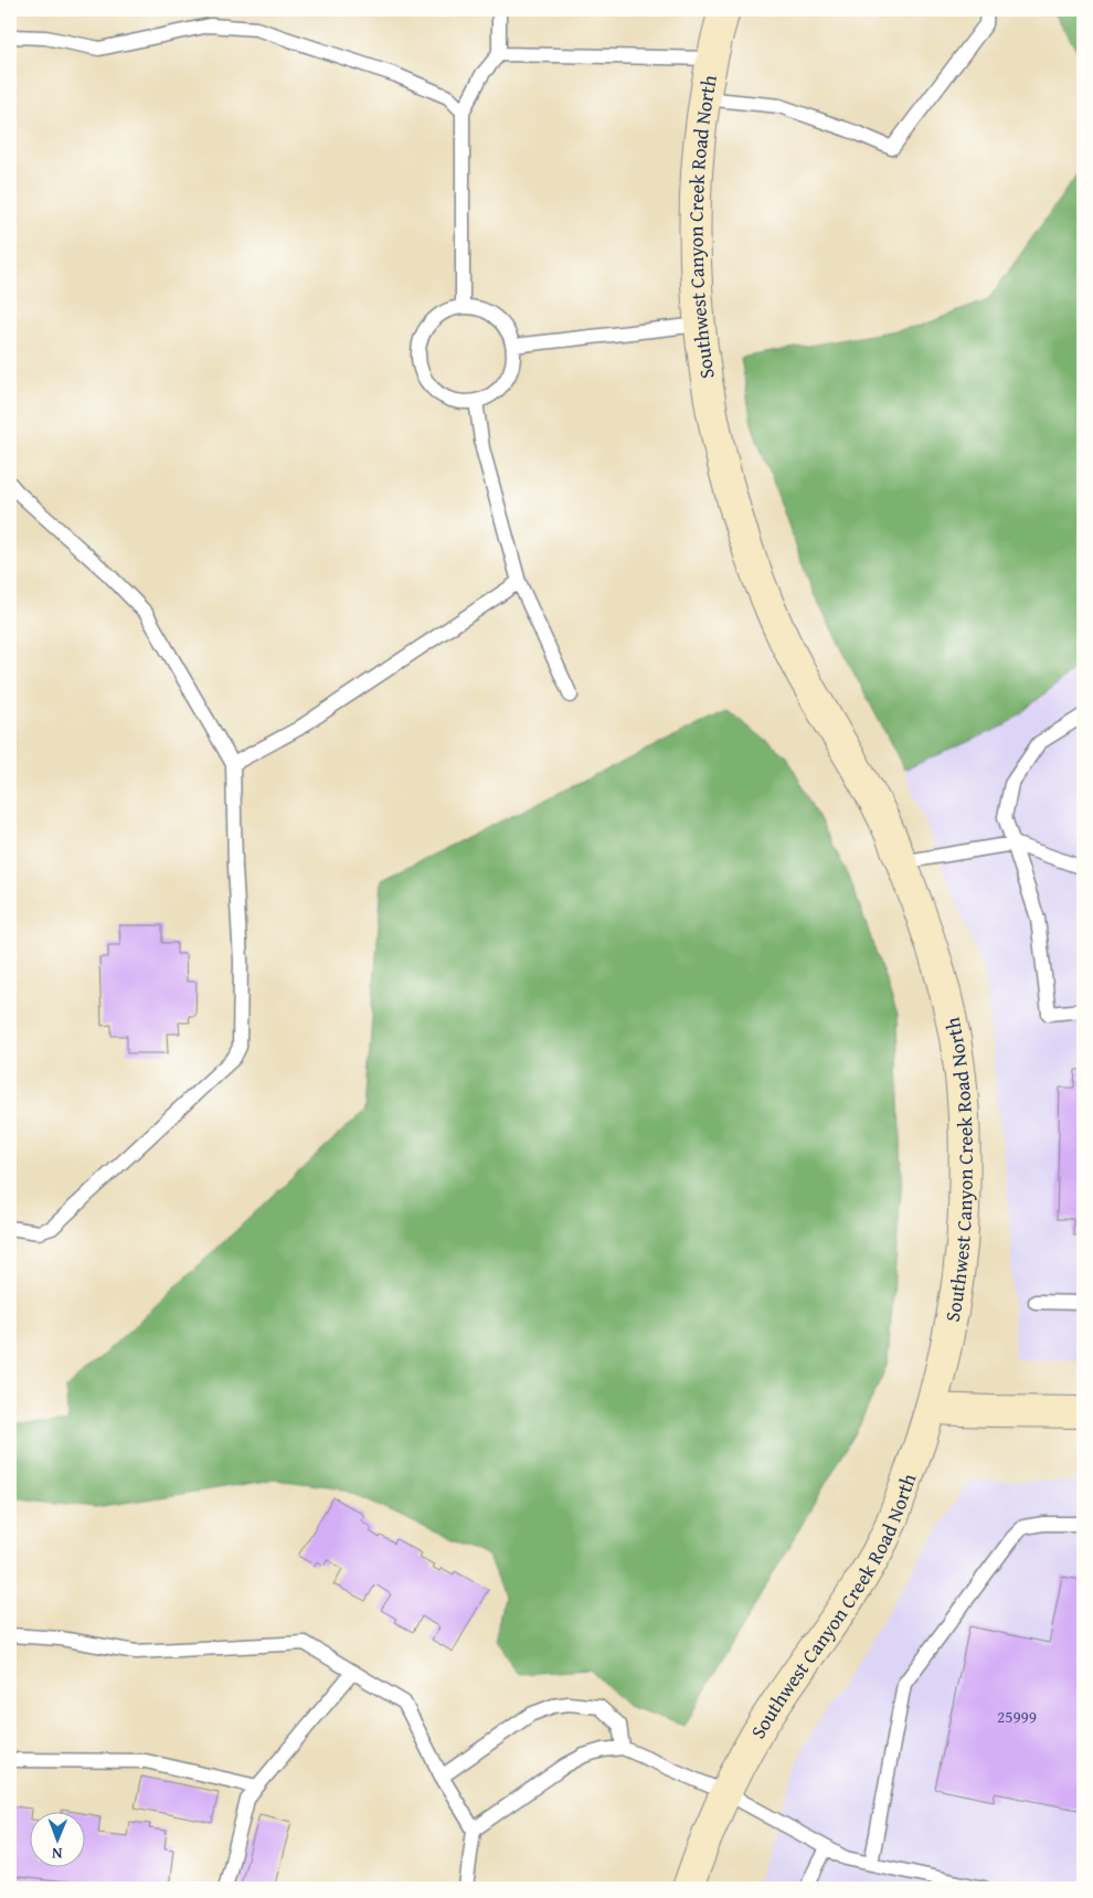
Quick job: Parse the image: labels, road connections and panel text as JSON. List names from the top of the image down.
{
  "streets": {
    "main road": ["Southwest Canyon Creek Road North"]
  },
  "house_numbers": ["25999"],
  "north": "bottom"
}
